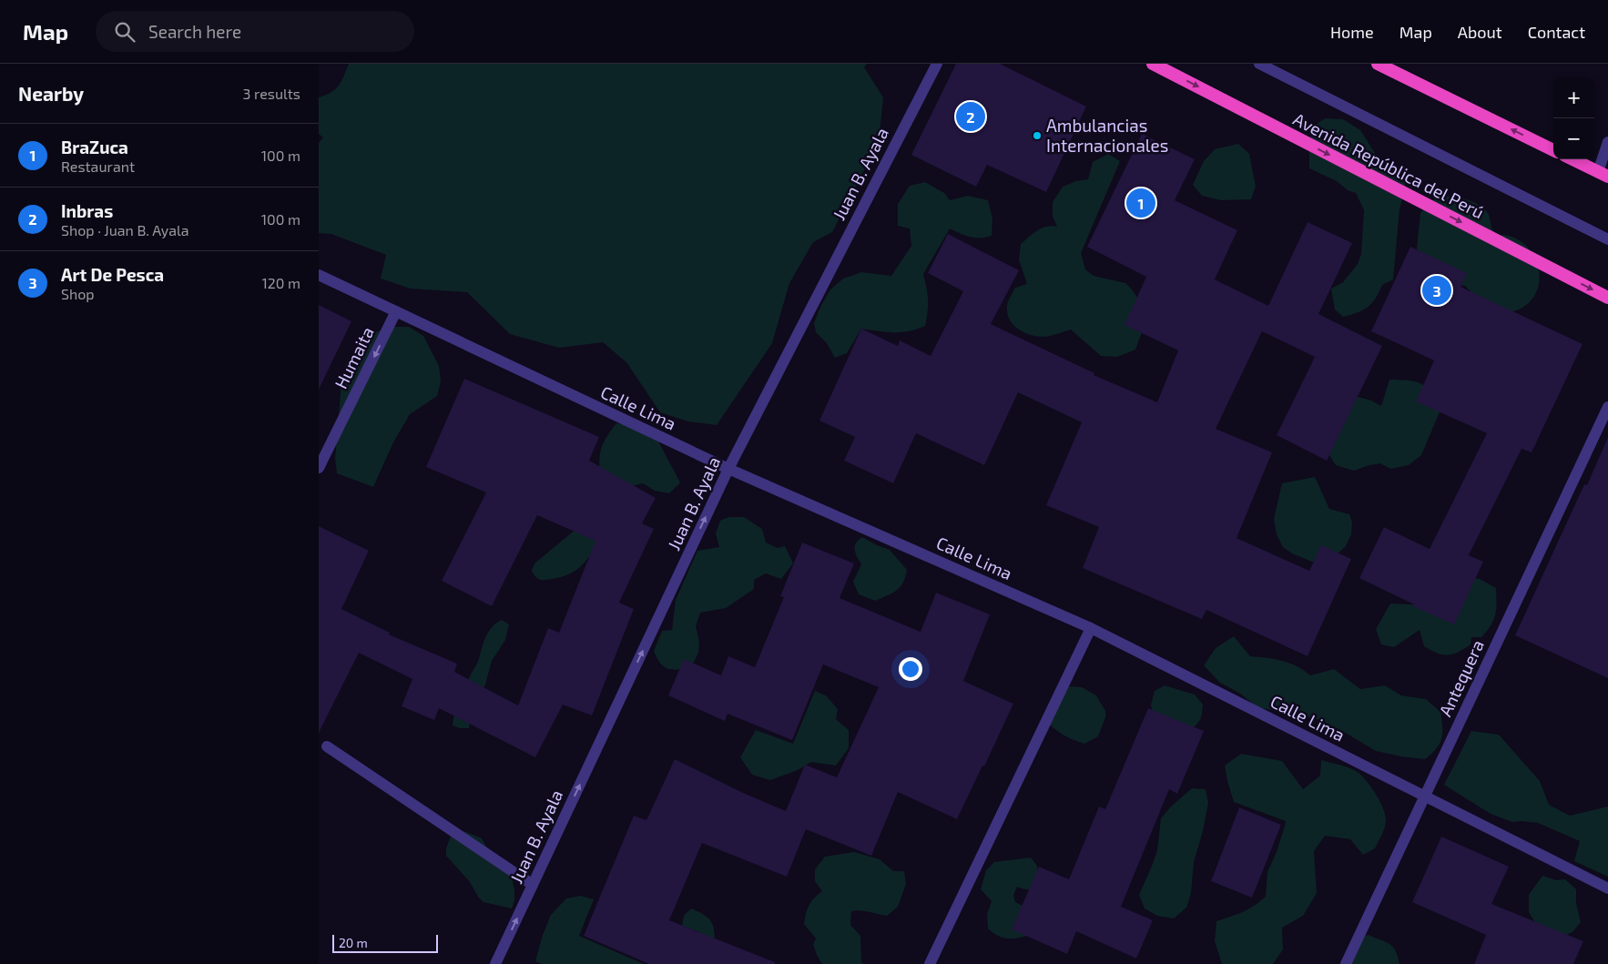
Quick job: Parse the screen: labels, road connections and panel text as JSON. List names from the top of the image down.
{
  "streets": {
    "highway": ["Avenida República del Perú"],
    "street": [
      "Juan B. Ayala",
      "Humaita",
      "Calle Lima",
      "Antequera"
    ]
  },
  "crossings": [
    ["Juan B. Ayala", "Calle Lima"],
    ["Humaita", "Calle Lima"],
    ["Calle Lima", "Antequera"]
  ],
  "one_way": ["Juan B. Ayala", "Humaita"],
  "places": ["Ambulancias Internacionales"],
  "scale_bar": "20 m",
  "page": {
    "header": "Map",
    "search": "Search here",
    "nav": [
      "Home",
      "Map",
      "About",
      "Contact"
    ],
    "heading": ["Nearby", "3 results"],
    "map_buttons": ["+", "−"],
    "pins": ["2", "1", "3"],
    "list": [
      {
        "mark": "1",
        "name": "BraZuca",
        "note": "Restaurant",
        "value": "100 m"
      },
      {
        "mark": "2",
        "name": "Inbras",
        "note": "Shop · Juan B. Ayala",
        "value": "100 m"
      },
      {
        "mark": "3",
        "name": "Art De Pesca",
        "note": "Shop",
        "value": "120 m"
      }
    ],
    "scale": "20 m"
  }
}
